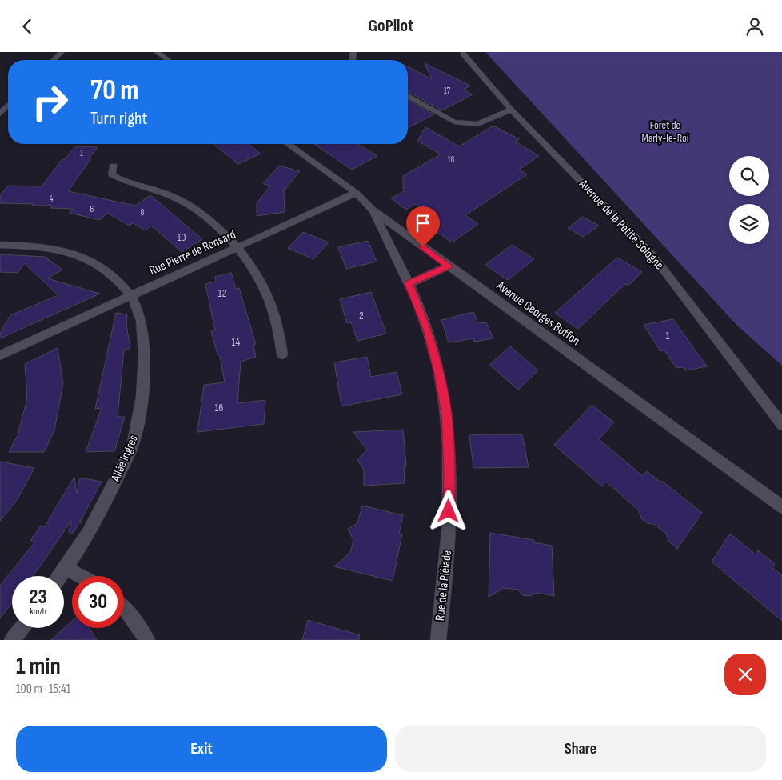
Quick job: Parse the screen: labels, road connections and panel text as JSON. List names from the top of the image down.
{
  "streets": {
    "street": [
      "Avenue de la Petite Sologne",
      "Rue Pierre de Ronsard",
      "Avenue Georges Buffon",
      "Allée Ingres",
      "Rue de la Pléiade"
    ]
  },
  "crossings": [
    ["Rue Pierre de Ronsard", "Avenue Georges Buffon"],
    ["Rue Pierre de Ronsard", "Allée Ingres"],
    ["Avenue Georges Buffon", "Rue de la Pléiade"]
  ],
  "parks": ["Forêt de Marly-le-Roi"],
  "house_numbers": [
    "17",
    "1",
    "18",
    "4",
    "6",
    "8",
    "10",
    "12",
    "2",
    "1",
    "14",
    "16"
  ],
  "page": {
    "header": "GoPilot",
    "turn": ["70 m", "Turn right"],
    "speed": "23 km/h",
    "limit": "30",
    "heading": ["1 min", "100 m · 15:41"],
    "buttons": ["Exit", "Share"]
  }
}
